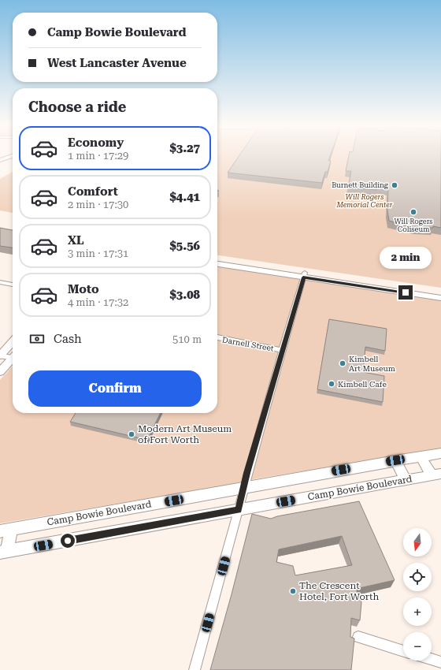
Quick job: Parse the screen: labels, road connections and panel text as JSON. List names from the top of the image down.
{
  "streets": {
    "main road": ["Camp Bowie Boulevard"],
    "street": ["Darnell Street"]
  },
  "parks": ["Will Rogers Memorial Center"],
  "places": [
    "Burnett Building",
    "Will Rogers Coliseum",
    "Kimbell Art Museum",
    "Kimbell Cafe",
    "Modern Art Museum of Fort Worth",
    "The Crescent Hotel, Fort Worth"
  ],
  "north": "bottom",
  "page": {
    "banner": ["Camp Bowie Boulevard", "West Lancaster Avenue"],
    "heading": "Choose a ride",
    "list": [
      {
        "name": "Economy",
        "note": "1 min · 17:29",
        "value": "$3.27"
      },
      {
        "name": "Comfort",
        "note": "2 min · 17:30",
        "value": "$4.41"
      },
      {
        "name": "XL",
        "note": "3 min · 17:31",
        "value": "$5.56"
      },
      {
        "name": "Moto",
        "note": "4 min · 17:32",
        "value": "$3.08"
      }
    ],
    "bubble": "2 min",
    "pay": ["Cash", "510 m"],
    "buttons": "Confirm",
    "map_buttons": ["+", "−"]
  }
}
